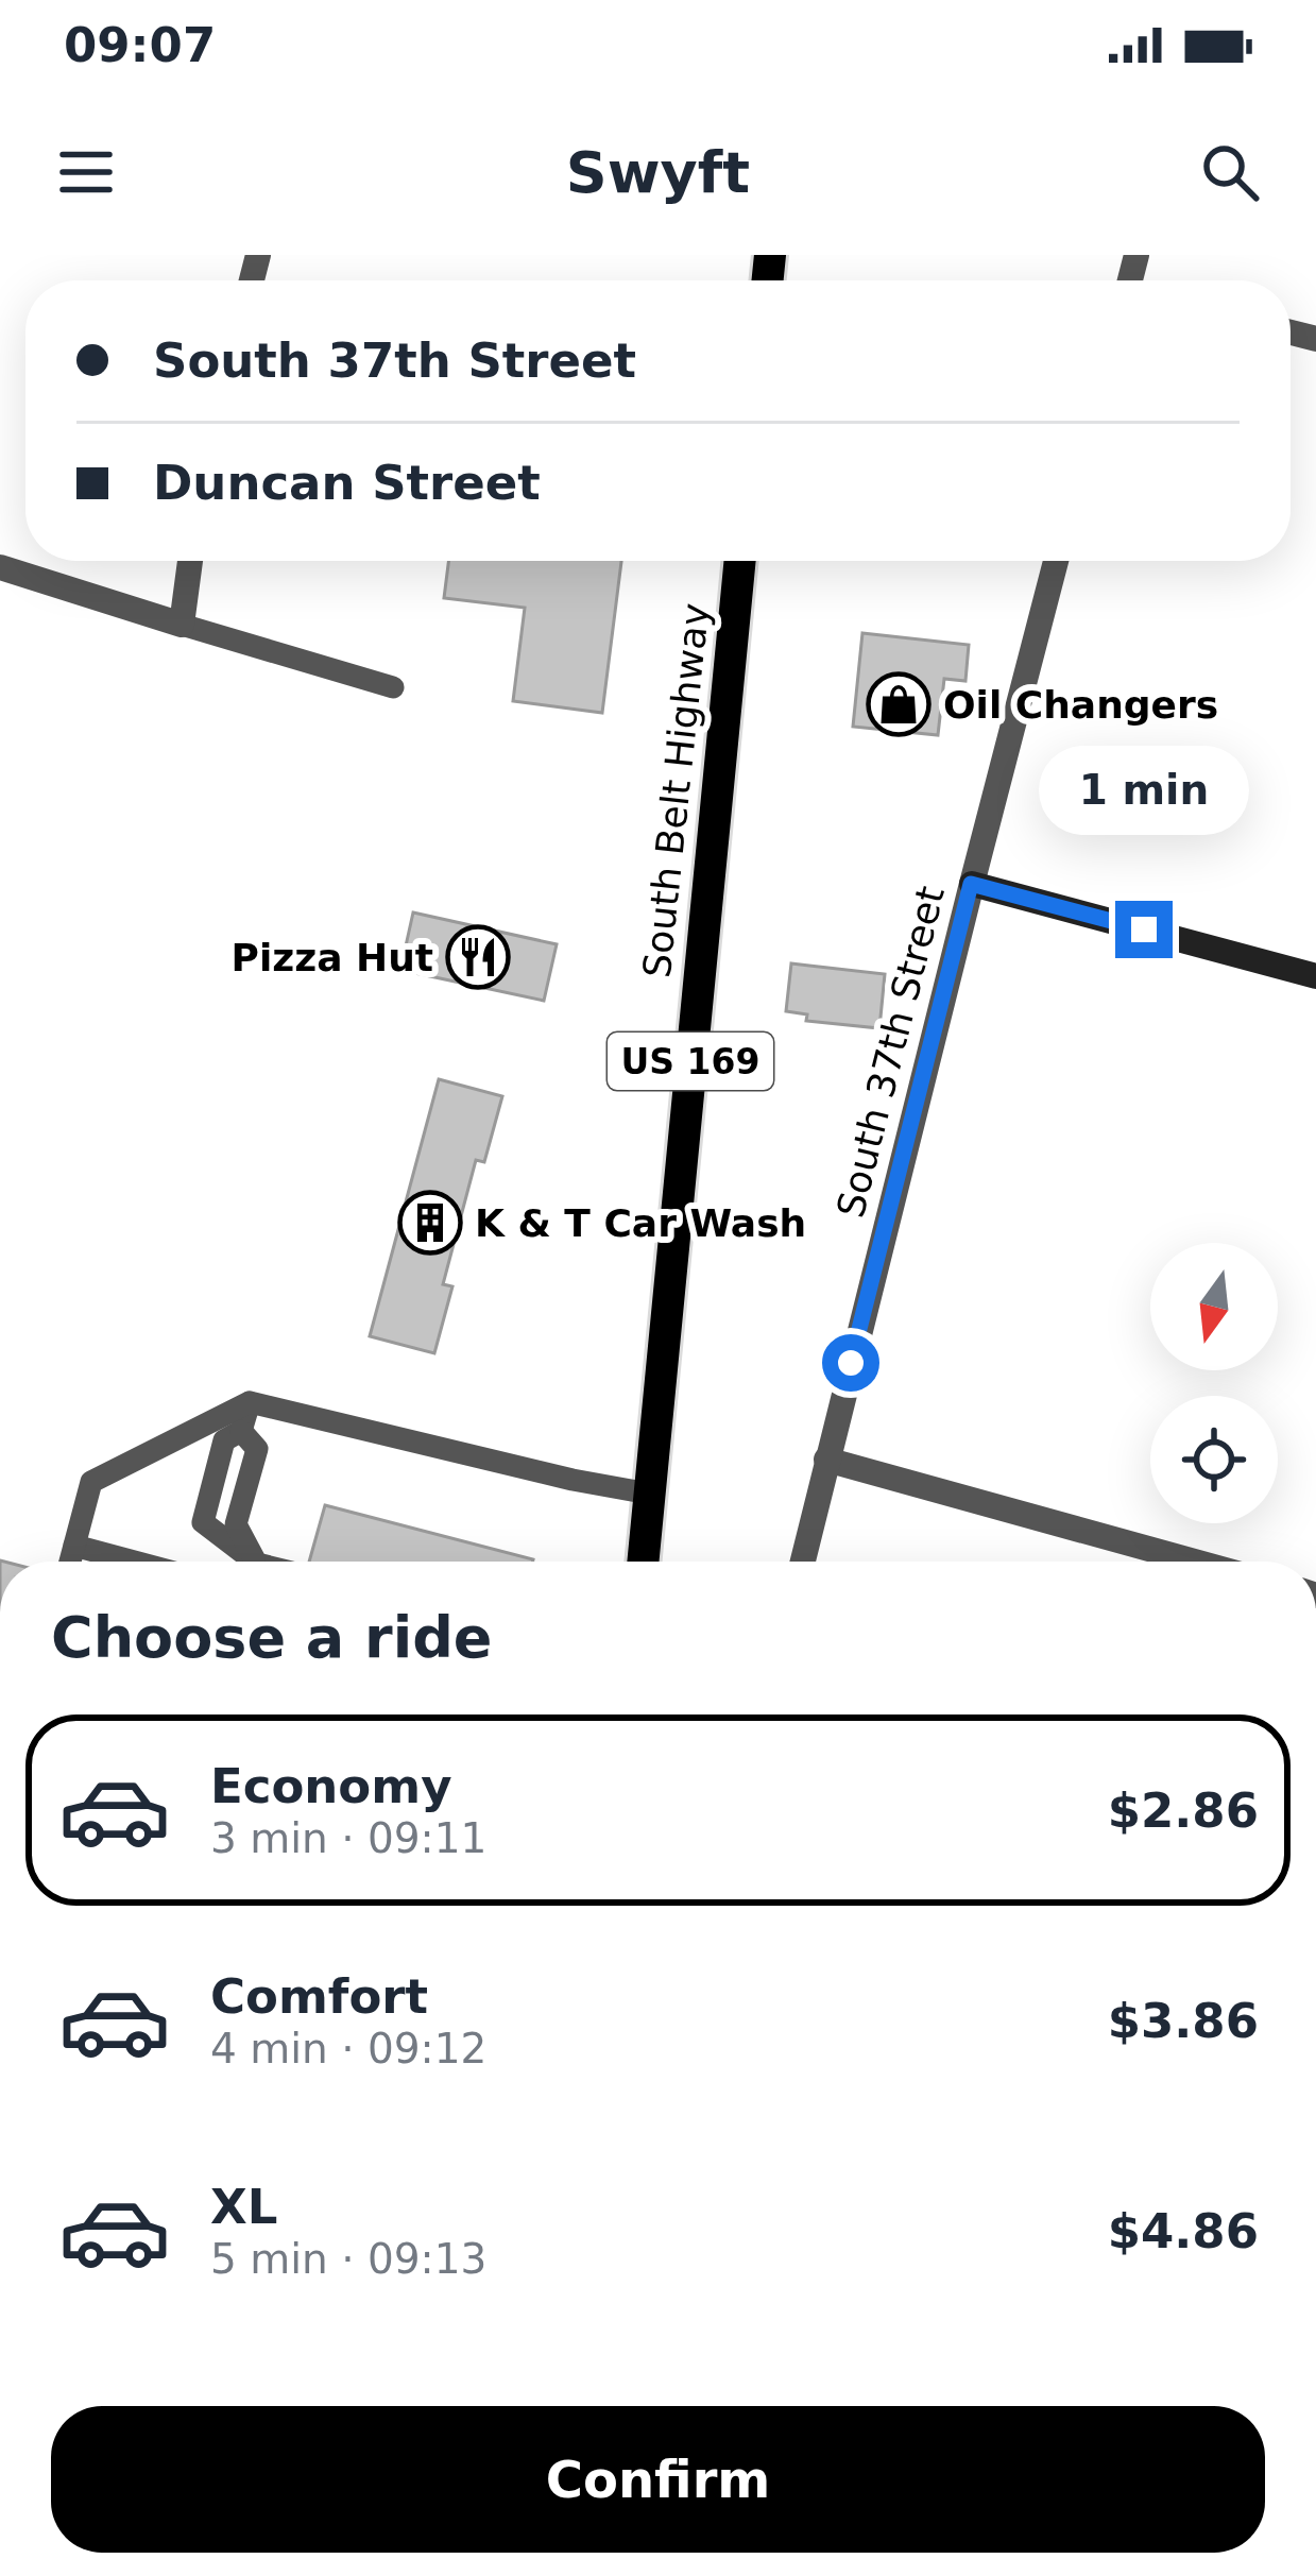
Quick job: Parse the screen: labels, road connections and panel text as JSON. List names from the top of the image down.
{
  "streets": {
    "main road": ["South Belt Highway", "US 169"],
    "street": ["South 37th Street"]
  },
  "places": {
    "shop": ["Oil Changers"],
    "restaurant": ["Pizza Hut"],
    "building": ["K & T Car Wash"]
  },
  "north": "bottom",
  "page": {
    "status": "09:07",
    "header": "Swyft",
    "banner": ["South 37th Street", "Duncan Street"],
    "bubble": "1 min",
    "heading": "Choose a ride",
    "list": [
      {
        "name": "Economy",
        "note": "3 min · 09:11",
        "value": "$2.86"
      },
      {
        "name": "Comfort",
        "note": "4 min · 09:12",
        "value": "$3.86"
      },
      {
        "name": "XL",
        "note": "5 min · 09:13",
        "value": "$4.86"
      }
    ],
    "buttons": "Confirm"
  }
}
